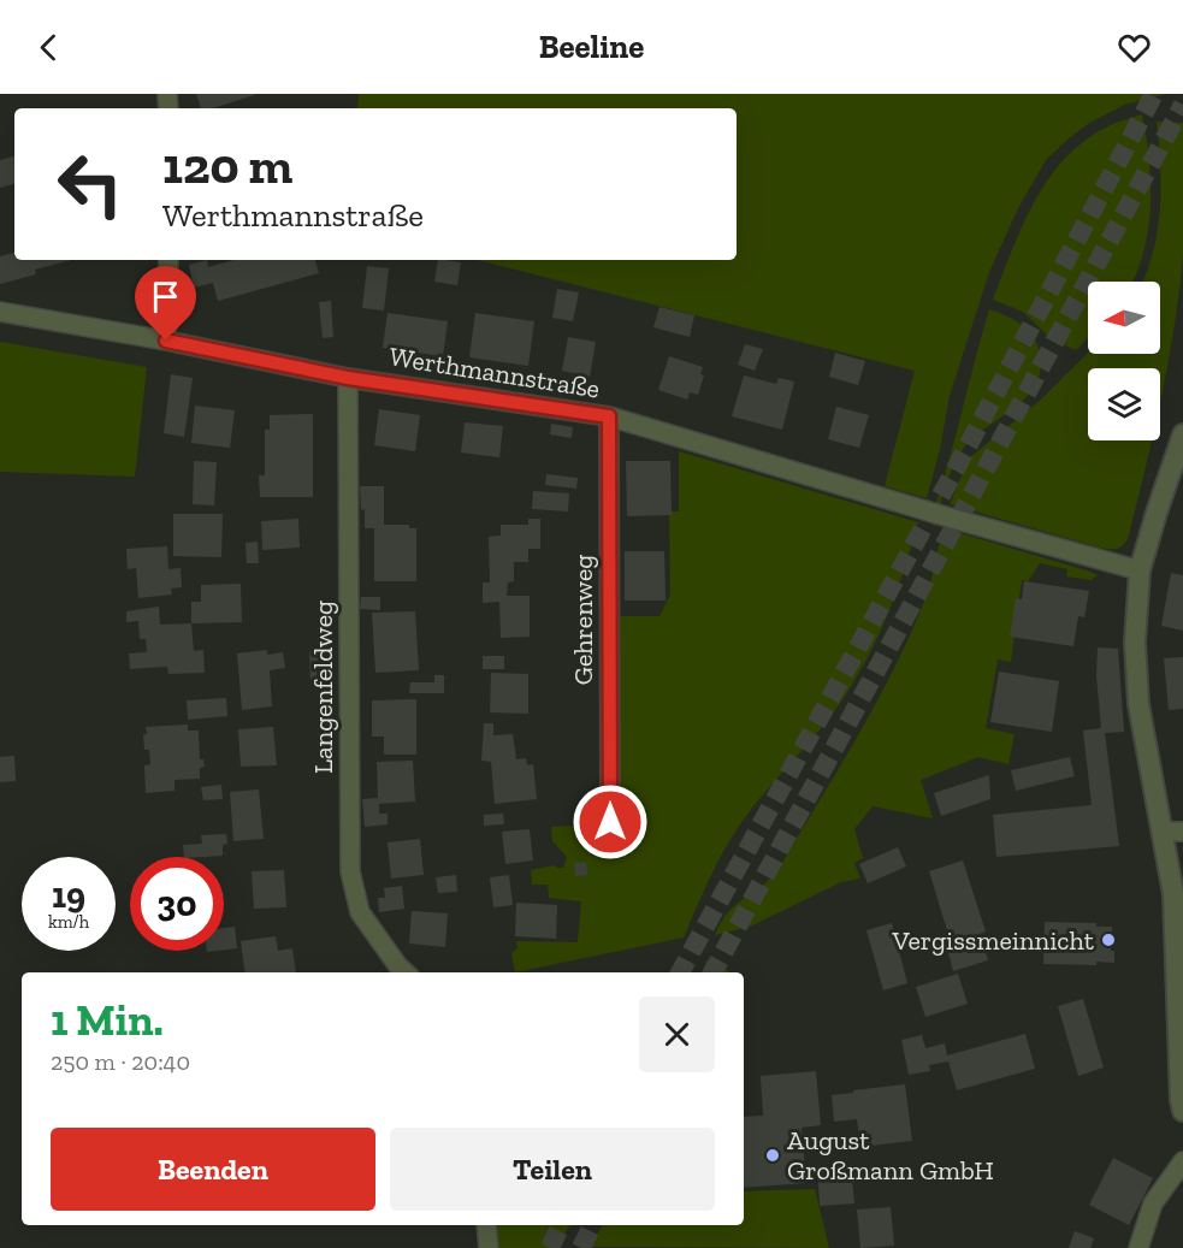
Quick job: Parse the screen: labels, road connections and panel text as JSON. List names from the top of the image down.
{
  "streets": {
    "street": ["Werthmannstraße", "Gehrenweg", "Langenfeldweg"]
  },
  "crossings": [
    ["Werthmannstraße", "Gehrenweg"],
    ["Werthmannstraße", "Langenfeldweg"]
  ],
  "places": ["Vergissmeinnicht", "August Großmann GmbH"],
  "north": "left",
  "page": {
    "header": "Beeline",
    "turn": ["120 m", "Werthmannstraße"],
    "speed": "19 km/h",
    "limit": "30",
    "heading": ["1 Min.", "250 m · 20:40"],
    "buttons": ["Beenden", "Teilen"]
  }
}
